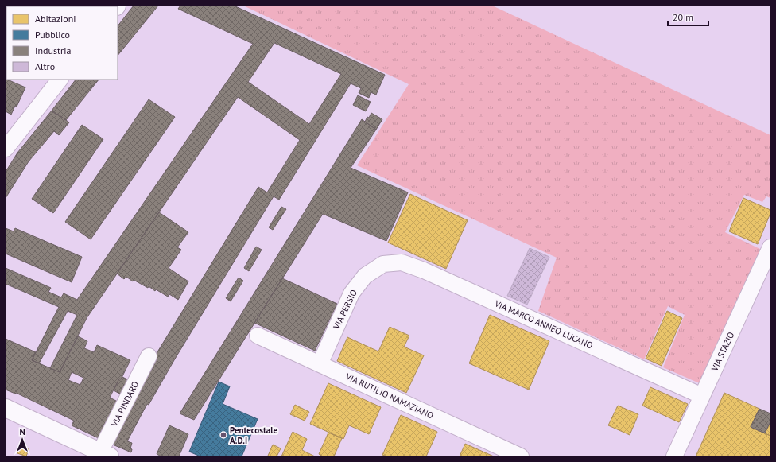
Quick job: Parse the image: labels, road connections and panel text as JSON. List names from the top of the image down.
{
  "streets": {
    "street": [
      "VIA PERSIO",
      "VIA MARCO ANNEO LUCANO",
      "VIA STAZIO",
      "VIA RUTILIO NAMAZIANO",
      "VIA PINDARO"
    ]
  },
  "crossings": [
    ["VIA PERSIO", "VIA MARCO ANNEO LUCANO"],
    ["VIA PERSIO", "VIA RUTILIO NAMAZIANO"],
    ["VIA MARCO ANNEO LUCANO", "VIA STAZIO"]
  ],
  "places": ["Pentecostale A.D.I"],
  "legend": [
    "Abitazioni",
    "Pubblico",
    "Industria",
    "Altro"
  ],
  "scale_bar": "20 m",
  "north": "top"
}
